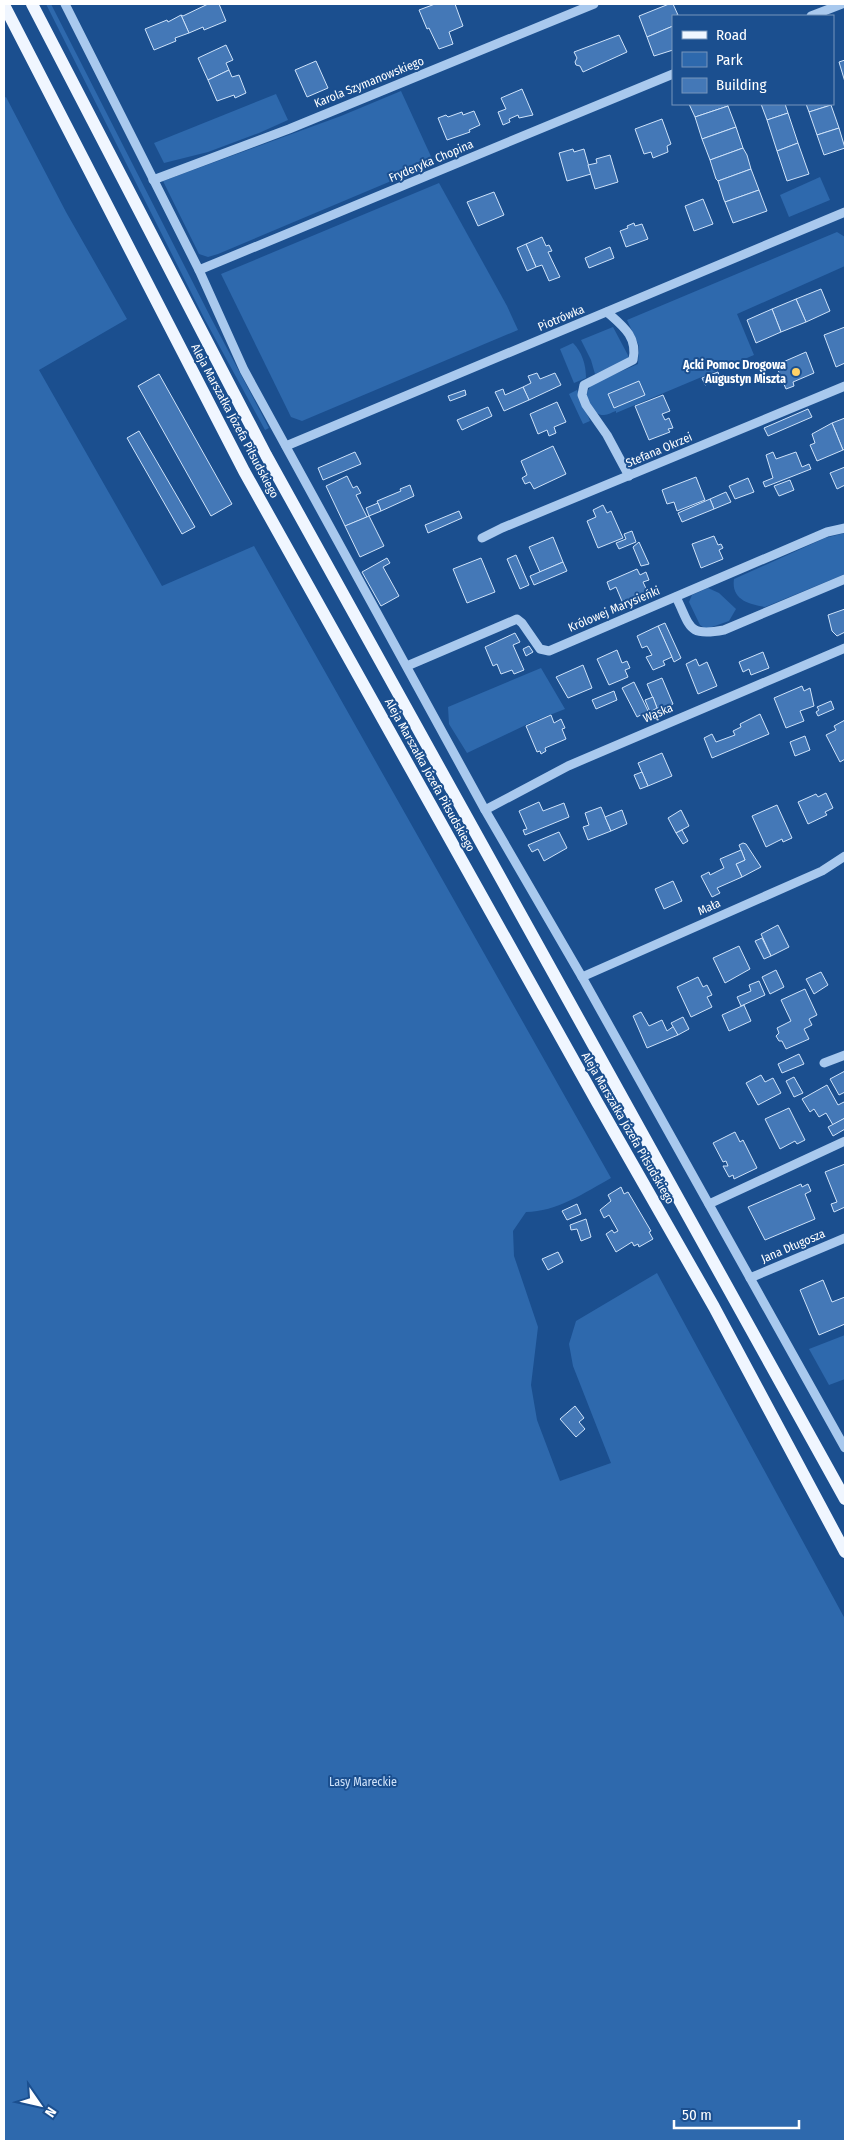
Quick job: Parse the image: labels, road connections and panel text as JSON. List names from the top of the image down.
{
  "streets": {
    "main road": ["Aleja Marszałka Józefa Piłsudskiego"],
    "street": [
      "Karola Szymanowskiego",
      "Fryderyka Chopina",
      "Piotrówka",
      "Stefana Okrzei",
      "Królowej Marysieńki",
      "Wąska",
      "Mała",
      "Jana Długosza"
    ]
  },
  "parks": ["Lasy Mareckie"],
  "places": ["Ącki Pomoc Drogowa Augustyn Miszta"],
  "legend": ["Road", "Park", "Building"],
  "scale_bar": "50 m",
  "north": "bottom right"
}
